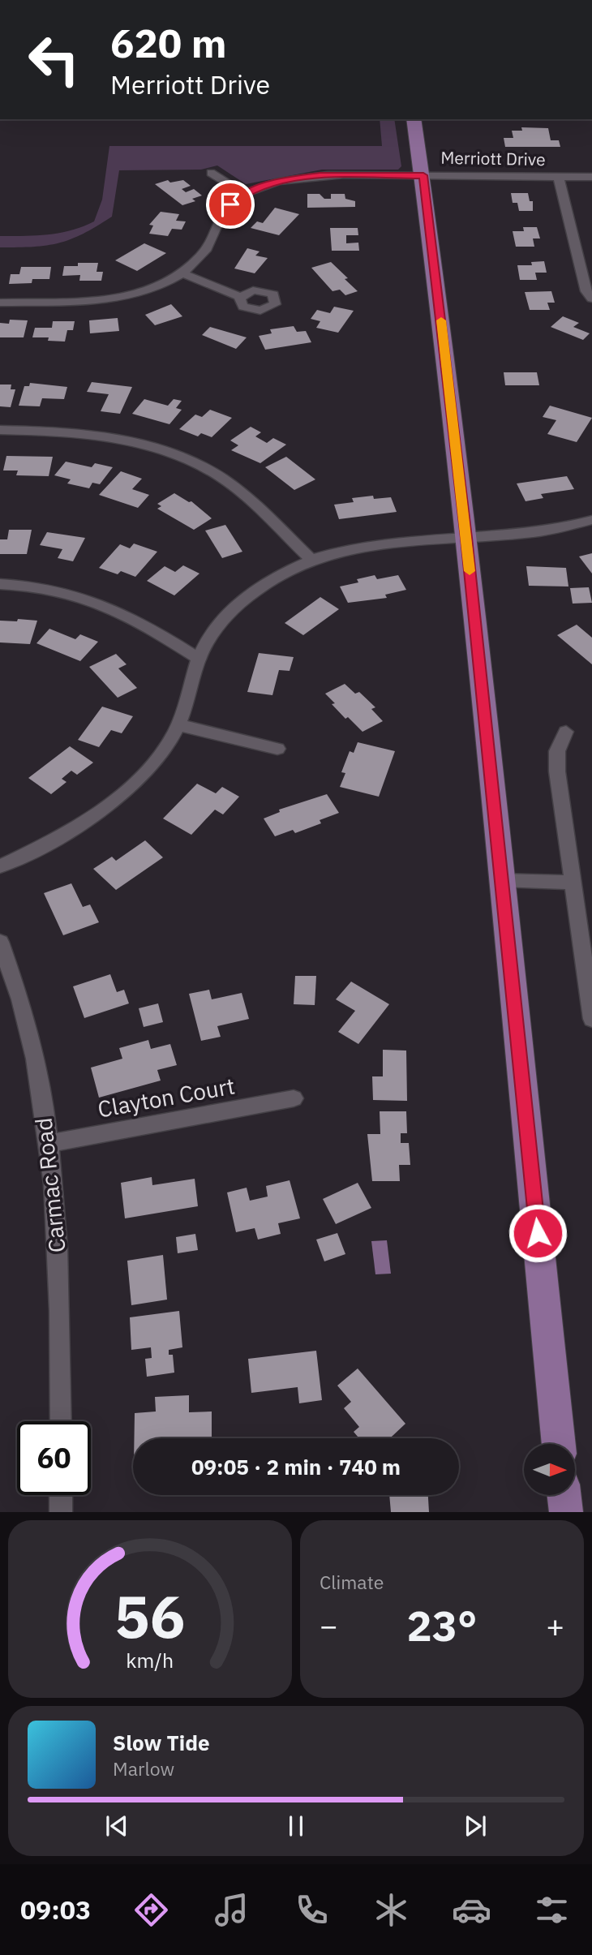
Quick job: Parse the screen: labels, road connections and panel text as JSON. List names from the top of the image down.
{
  "streets": {
    "street": ["Merriott Drive", "Clayton Court", "Carmac Road"]
  },
  "crossings": [
    ["Clayton Court", "Carmac Road"]
  ],
  "north": "right",
  "page": {
    "turn": ["620 m", "Merriott Drive"],
    "limit": "60",
    "trip": "09:05 · 2 min · 740 m",
    "tile": "Climate",
    "heat": ["−", "23°", "+"],
    "song": ["Slow Tide", "Marlow"],
    "tabs": "09:03",
    "gauge": ["56", "km/h"]
  }
}
